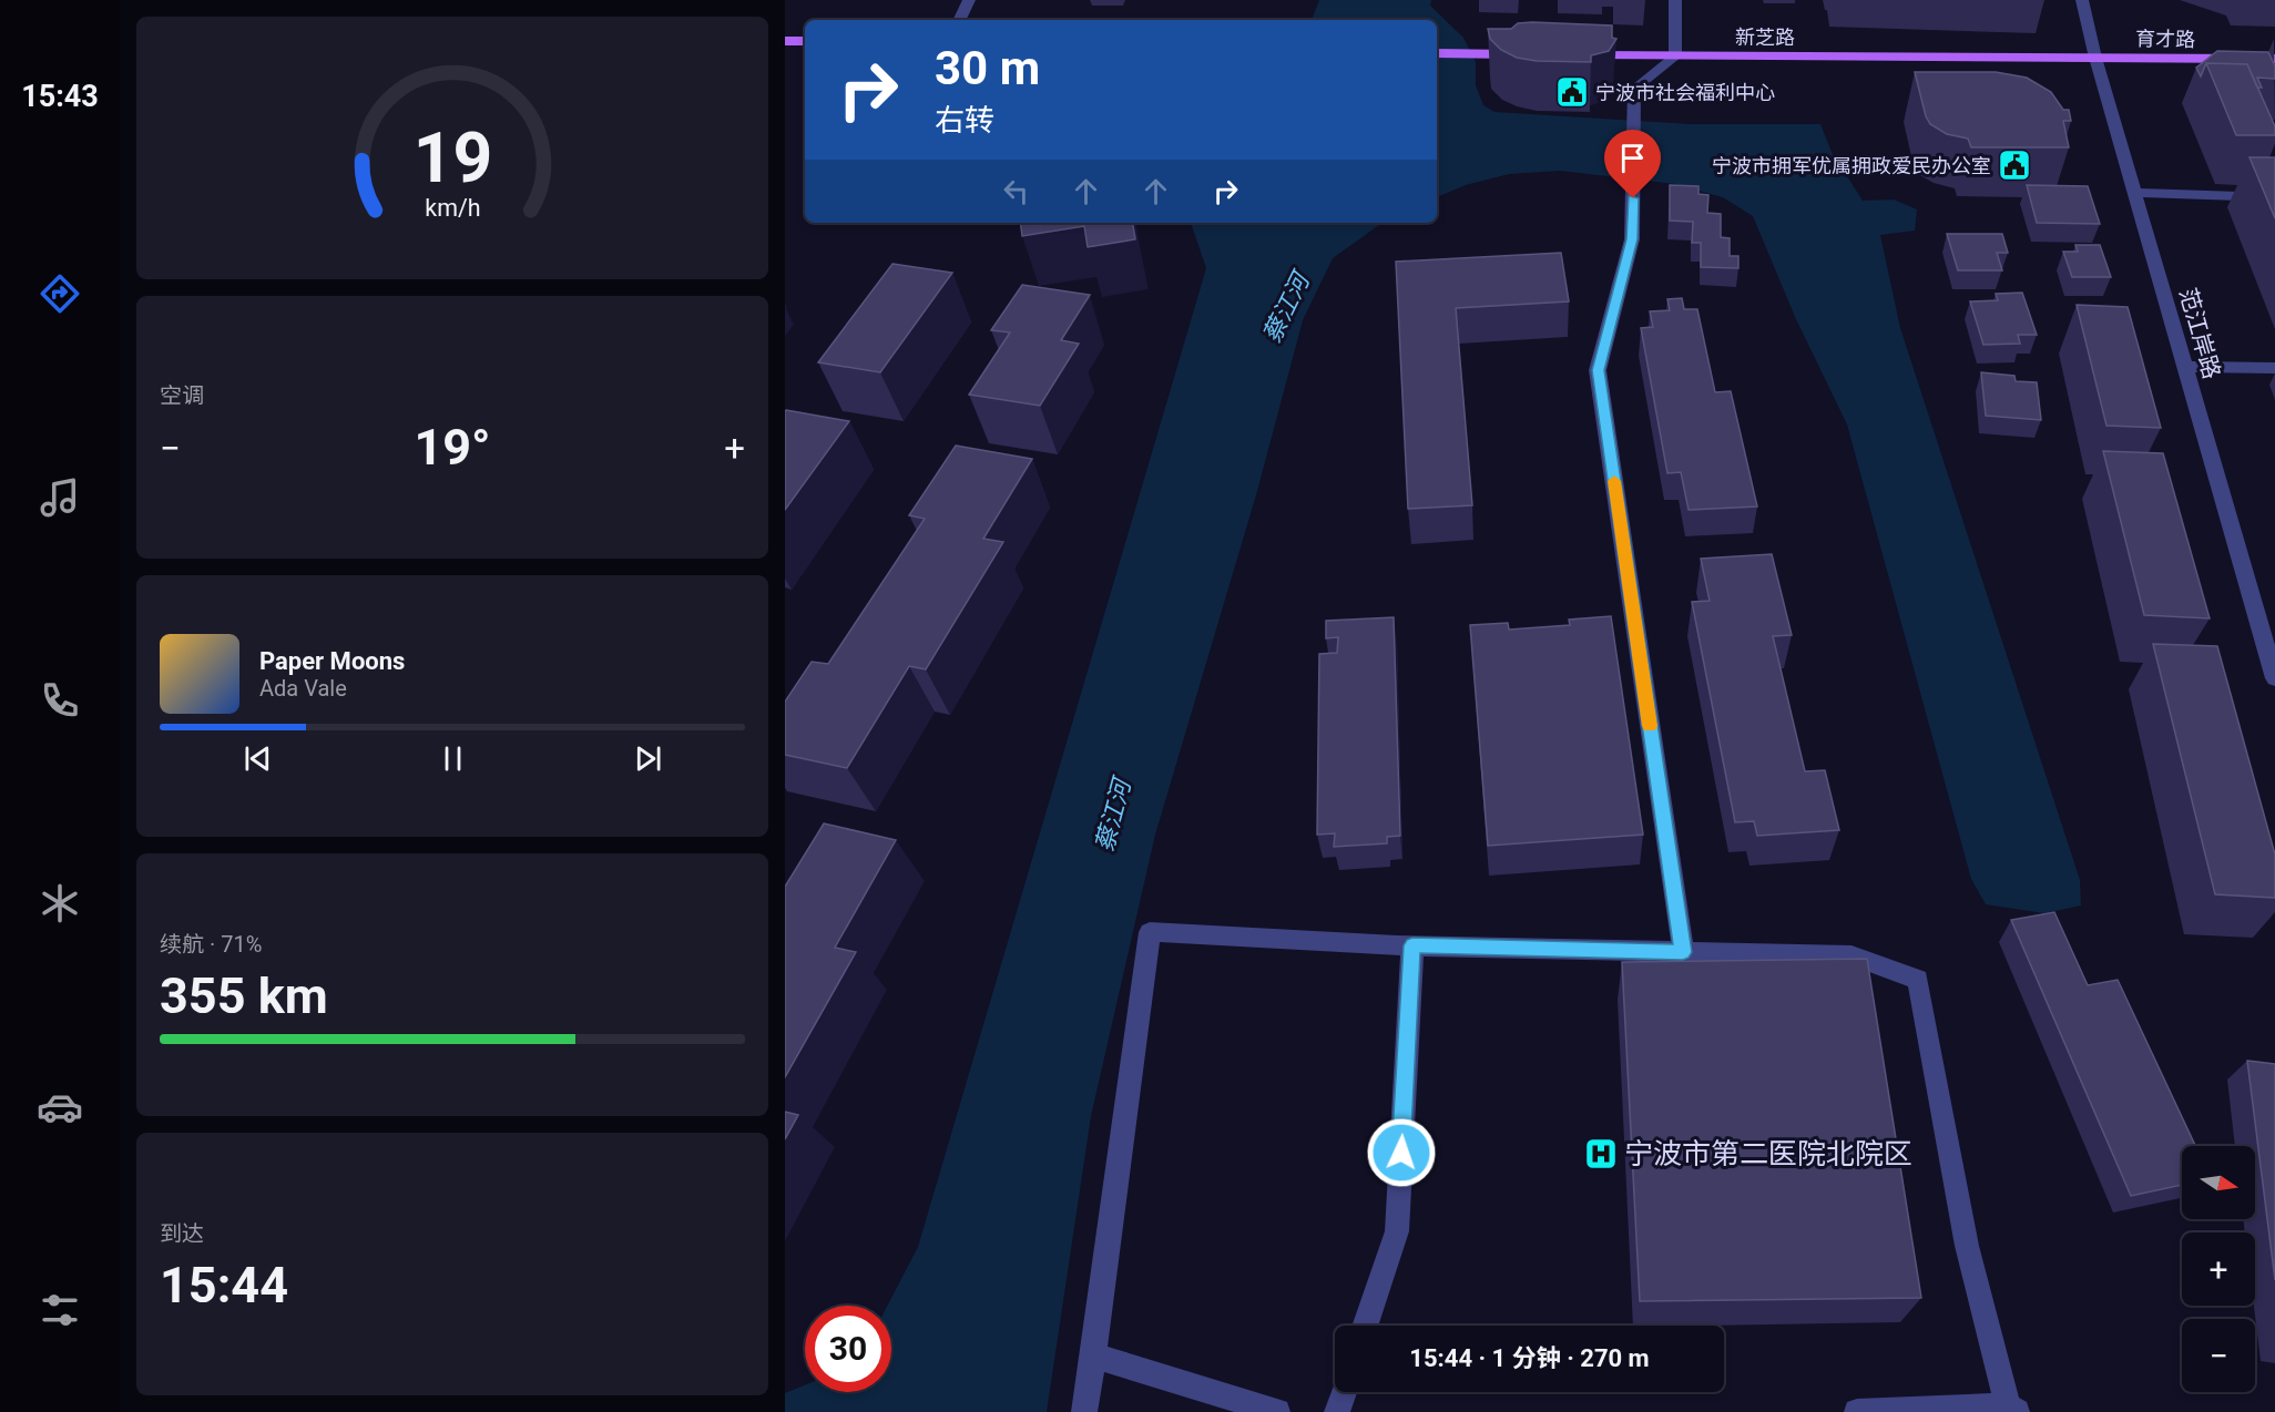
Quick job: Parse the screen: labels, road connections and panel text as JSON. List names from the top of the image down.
{
  "streets": {
    "main road": ["新芝路", "育才路"],
    "street": ["范江岸路"]
  },
  "crossings": [
    ["新芝路", "育才路"],
    ["新芝路", "范江岸路"],
    ["育才路", "范江岸路"]
  ],
  "water": ["蔡江河"],
  "places": {
    "public building": ["宁波市社会福利中心", "宁波市拥军优属拥政爱民办公室"],
    "hospital": ["宁波市第二医院北院区"]
  },
  "north": "right",
  "page": {
    "tabs": "15:43",
    "turn": ["30 m", "右转"],
    "tile": [
      "空调",
      ["续航 · 71%", "355 km"],
      ["到达", "15:44"]
    ],
    "heat": ["−", "19°", "+"],
    "song": ["Paper Moons", "Ada Vale"],
    "map_buttons": ["+", "−"],
    "limit": "30",
    "trip": "15:44 · 1 分钟 · 270 m",
    "gauge": ["19", "km/h"]
  }
}
